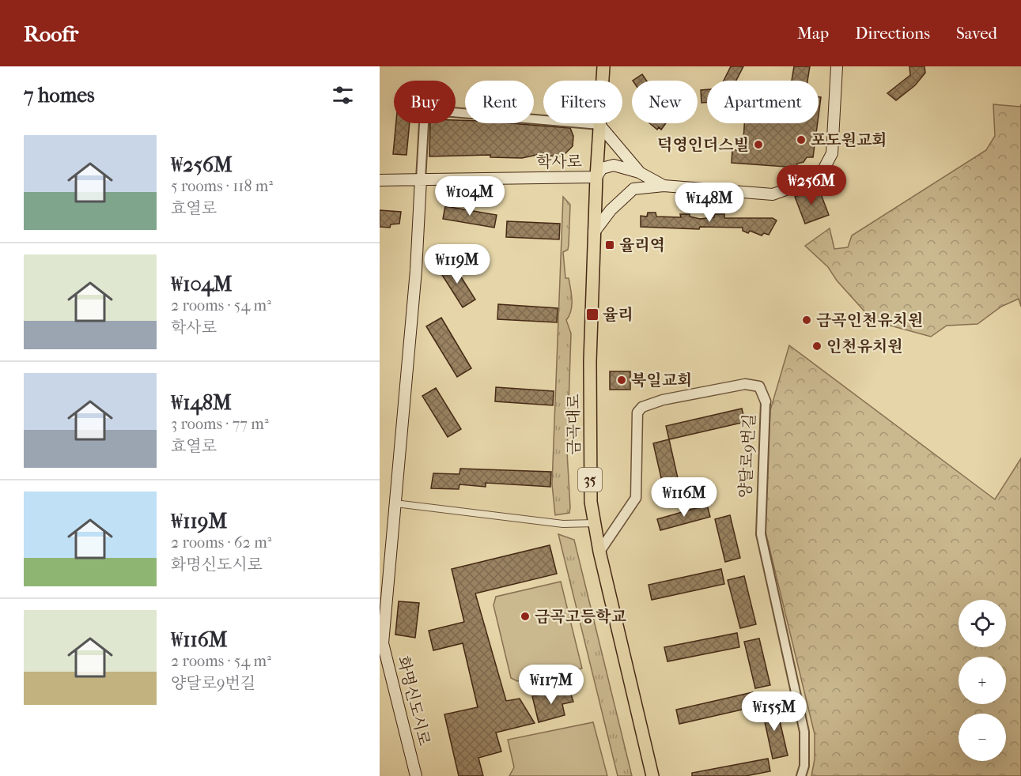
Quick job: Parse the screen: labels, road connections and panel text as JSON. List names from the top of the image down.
{
  "streets": {
    "main road": [
      "학사로",
      "금곡대로",
      "35",
      "화명신도시로"
    ],
    "street": ["양달로9번길"]
  },
  "crossings": [
    ["학사로", "금곡대로"],
    ["학사로", "화명신도시로"],
    ["금곡대로", "양달로9번길"]
  ],
  "places": {
    "other": [
      "포도원교회",
      "덕영인더스빌",
      "금곡인천유치원",
      "인천유치원",
      "북일교회",
      "금곡고등학교"
    ],
    "transit": ["율리역", "율리"]
  },
  "page": {
    "header": "Roofr",
    "nav": ["Map", "Directions", "Saved"],
    "heading": "7 homes",
    "chip": [
      "Buy",
      "Rent",
      "Filters",
      "New",
      "Apartment"
    ],
    "list": [
      {
        "name": "₩256M",
        "note": "5 rooms · 118 m² · 효열로"
      },
      {
        "name": "₩104M",
        "note": "2 rooms · 54 m² · 학사로"
      },
      {
        "name": "₩148M",
        "note": "3 rooms · 77 m² · 효열로"
      },
      {
        "name": "₩119M",
        "note": "2 rooms · 62 m² · 화명신도시로"
      },
      {
        "name": "₩116M",
        "note": "2 rooms · 54 m² · 양달로9번길"
      }
    ],
    "price": [
      "₩256M",
      "₩104M",
      "₩148M",
      "₩119M",
      "₩116M",
      "₩117M",
      "₩155M"
    ],
    "map_buttons": ["+", "−"]
  }
}
